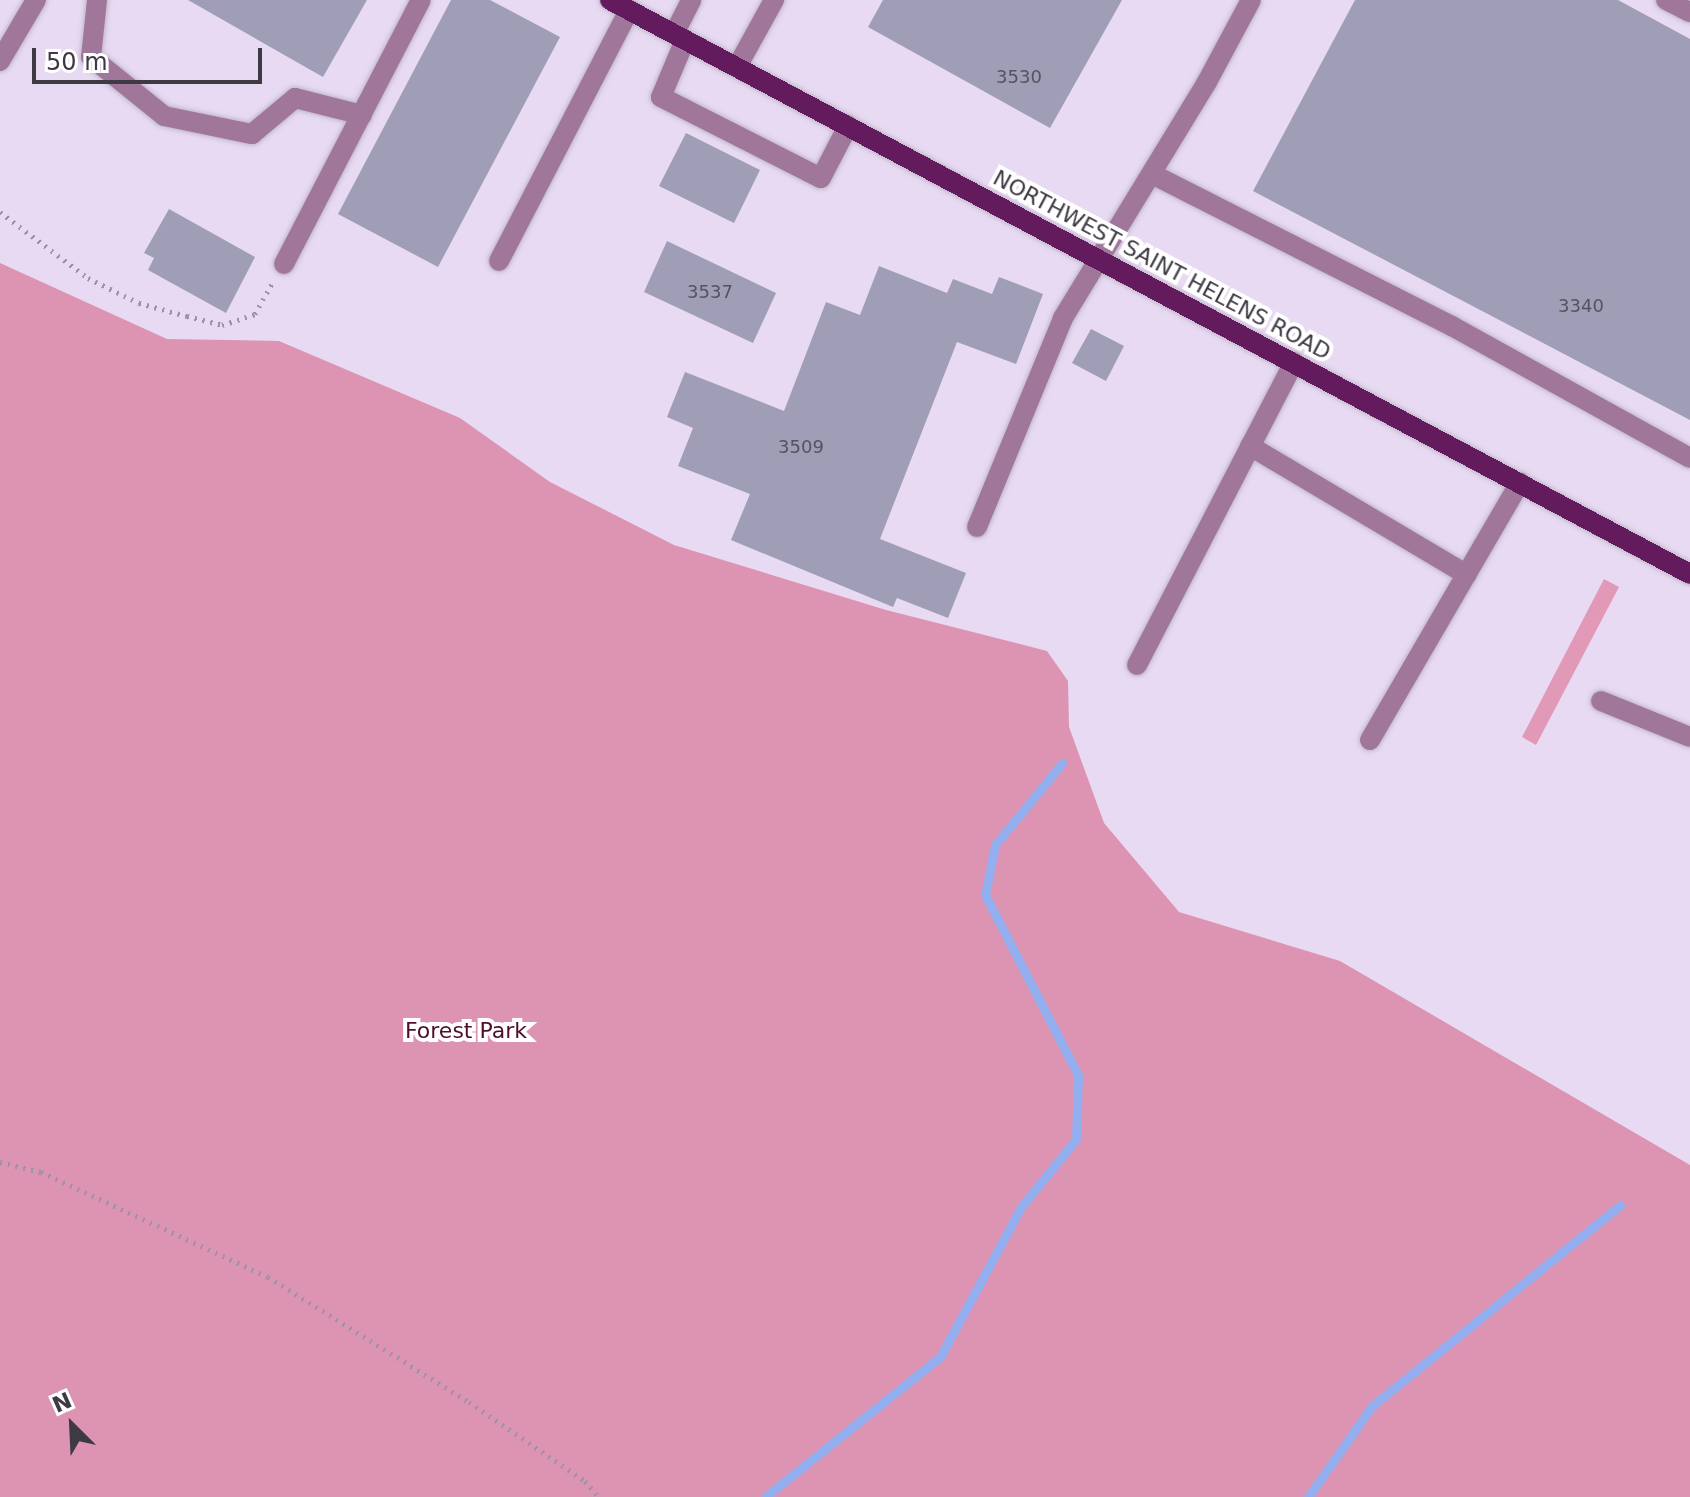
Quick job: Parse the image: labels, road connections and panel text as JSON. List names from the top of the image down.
{
  "streets": {
    "main road": ["NORTHWEST SAINT HELENS ROAD"]
  },
  "parks": ["Forest Park"],
  "house_numbers": [
    "3530",
    "3537",
    "3340",
    "3509"
  ],
  "scale_bar": "50 m",
  "north": "top left"
}
